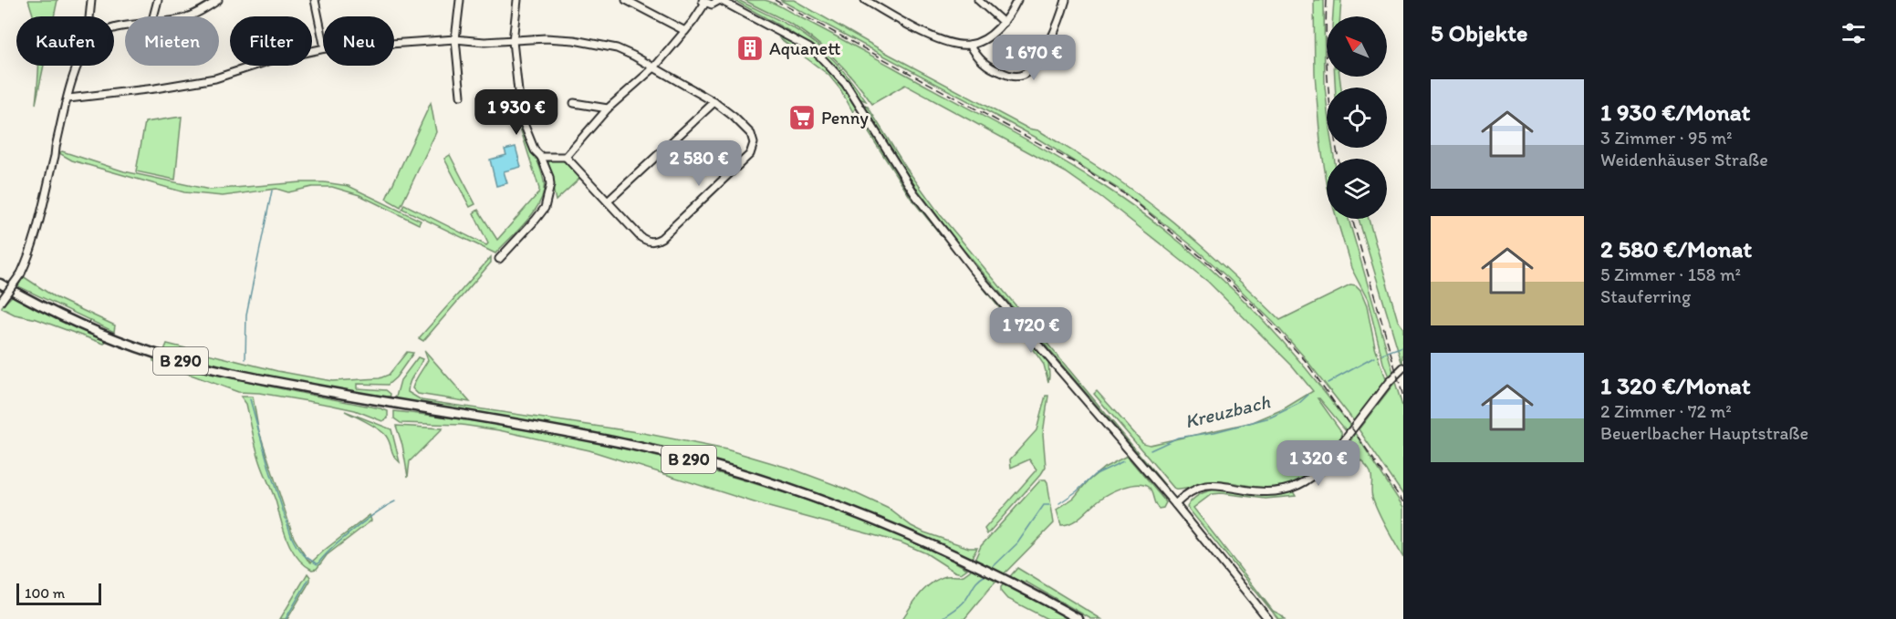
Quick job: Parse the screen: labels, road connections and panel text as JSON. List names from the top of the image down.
{
  "streets": {
    "main road": ["B 290"]
  },
  "water": ["Kreuzbach"],
  "places": {
    "building": ["Aquanett"],
    "supermarket": ["Penny"]
  },
  "scale_bar": "100 m",
  "north": "top left",
  "page": {
    "heading": "5 Objekte",
    "chip": [
      "Kaufen",
      "Mieten",
      "Filter",
      "Neu"
    ],
    "price": [
      "1 670 €",
      "1 930 €",
      "2 580 €",
      "1 720 €",
      "1 320 €"
    ],
    "list": [
      {
        "name": "1 930 €/Monat",
        "note": "3 Zimmer · 95 m² · Weidenhäuser Straße"
      },
      {
        "name": "2 580 €/Monat",
        "note": "5 Zimmer · 158 m² · Stauferring"
      },
      {
        "name": "1 320 €/Monat",
        "note": "2 Zimmer · 72 m² · Beuerlbacher Hauptstraße"
      }
    ],
    "scale": "100 m"
  }
}
